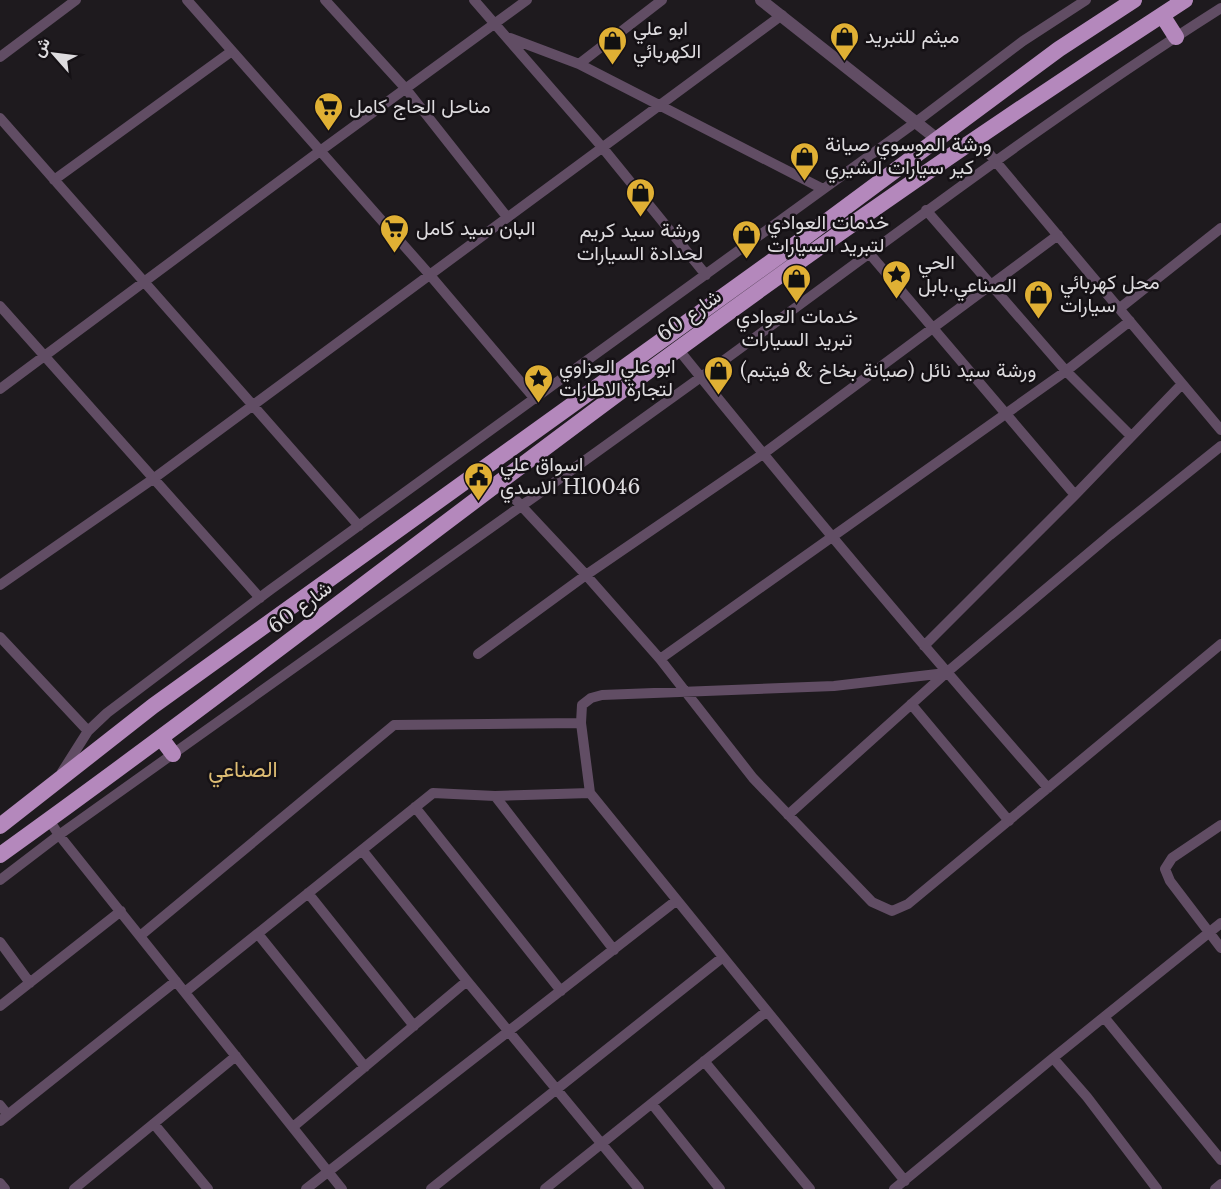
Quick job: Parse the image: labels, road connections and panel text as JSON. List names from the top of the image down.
{
  "streets": {
    "highway": ["شارع 60"]
  },
  "districts": ["الصناعي"],
  "places": {
    "shop": [
      "ميثم للتبريد",
      "ابو علي الكهربائي",
      "ورشة الموسوي صيانة كير سيارات الشيري",
      "ورشة سيد كريم لحدادة السيارات",
      "خدمات العوادي لتبريد السيارات",
      "خدمات العوادي تبريد السيارات",
      "محل كهربائي سيارات",
      "ورشة سيد نائل (صيانة بخاخ & فيتبم)"
    ],
    "supermarket": ["مناحل الحاج كامل", "البان سيد كامل"],
    "place": ["الحي الصناعي.بابل", "ابو علي العزاوي لتجارة الاطارات"],
    "public building": ["اسواق علي الاسدي Hl0046"]
  },
  "north": "top left"
}
